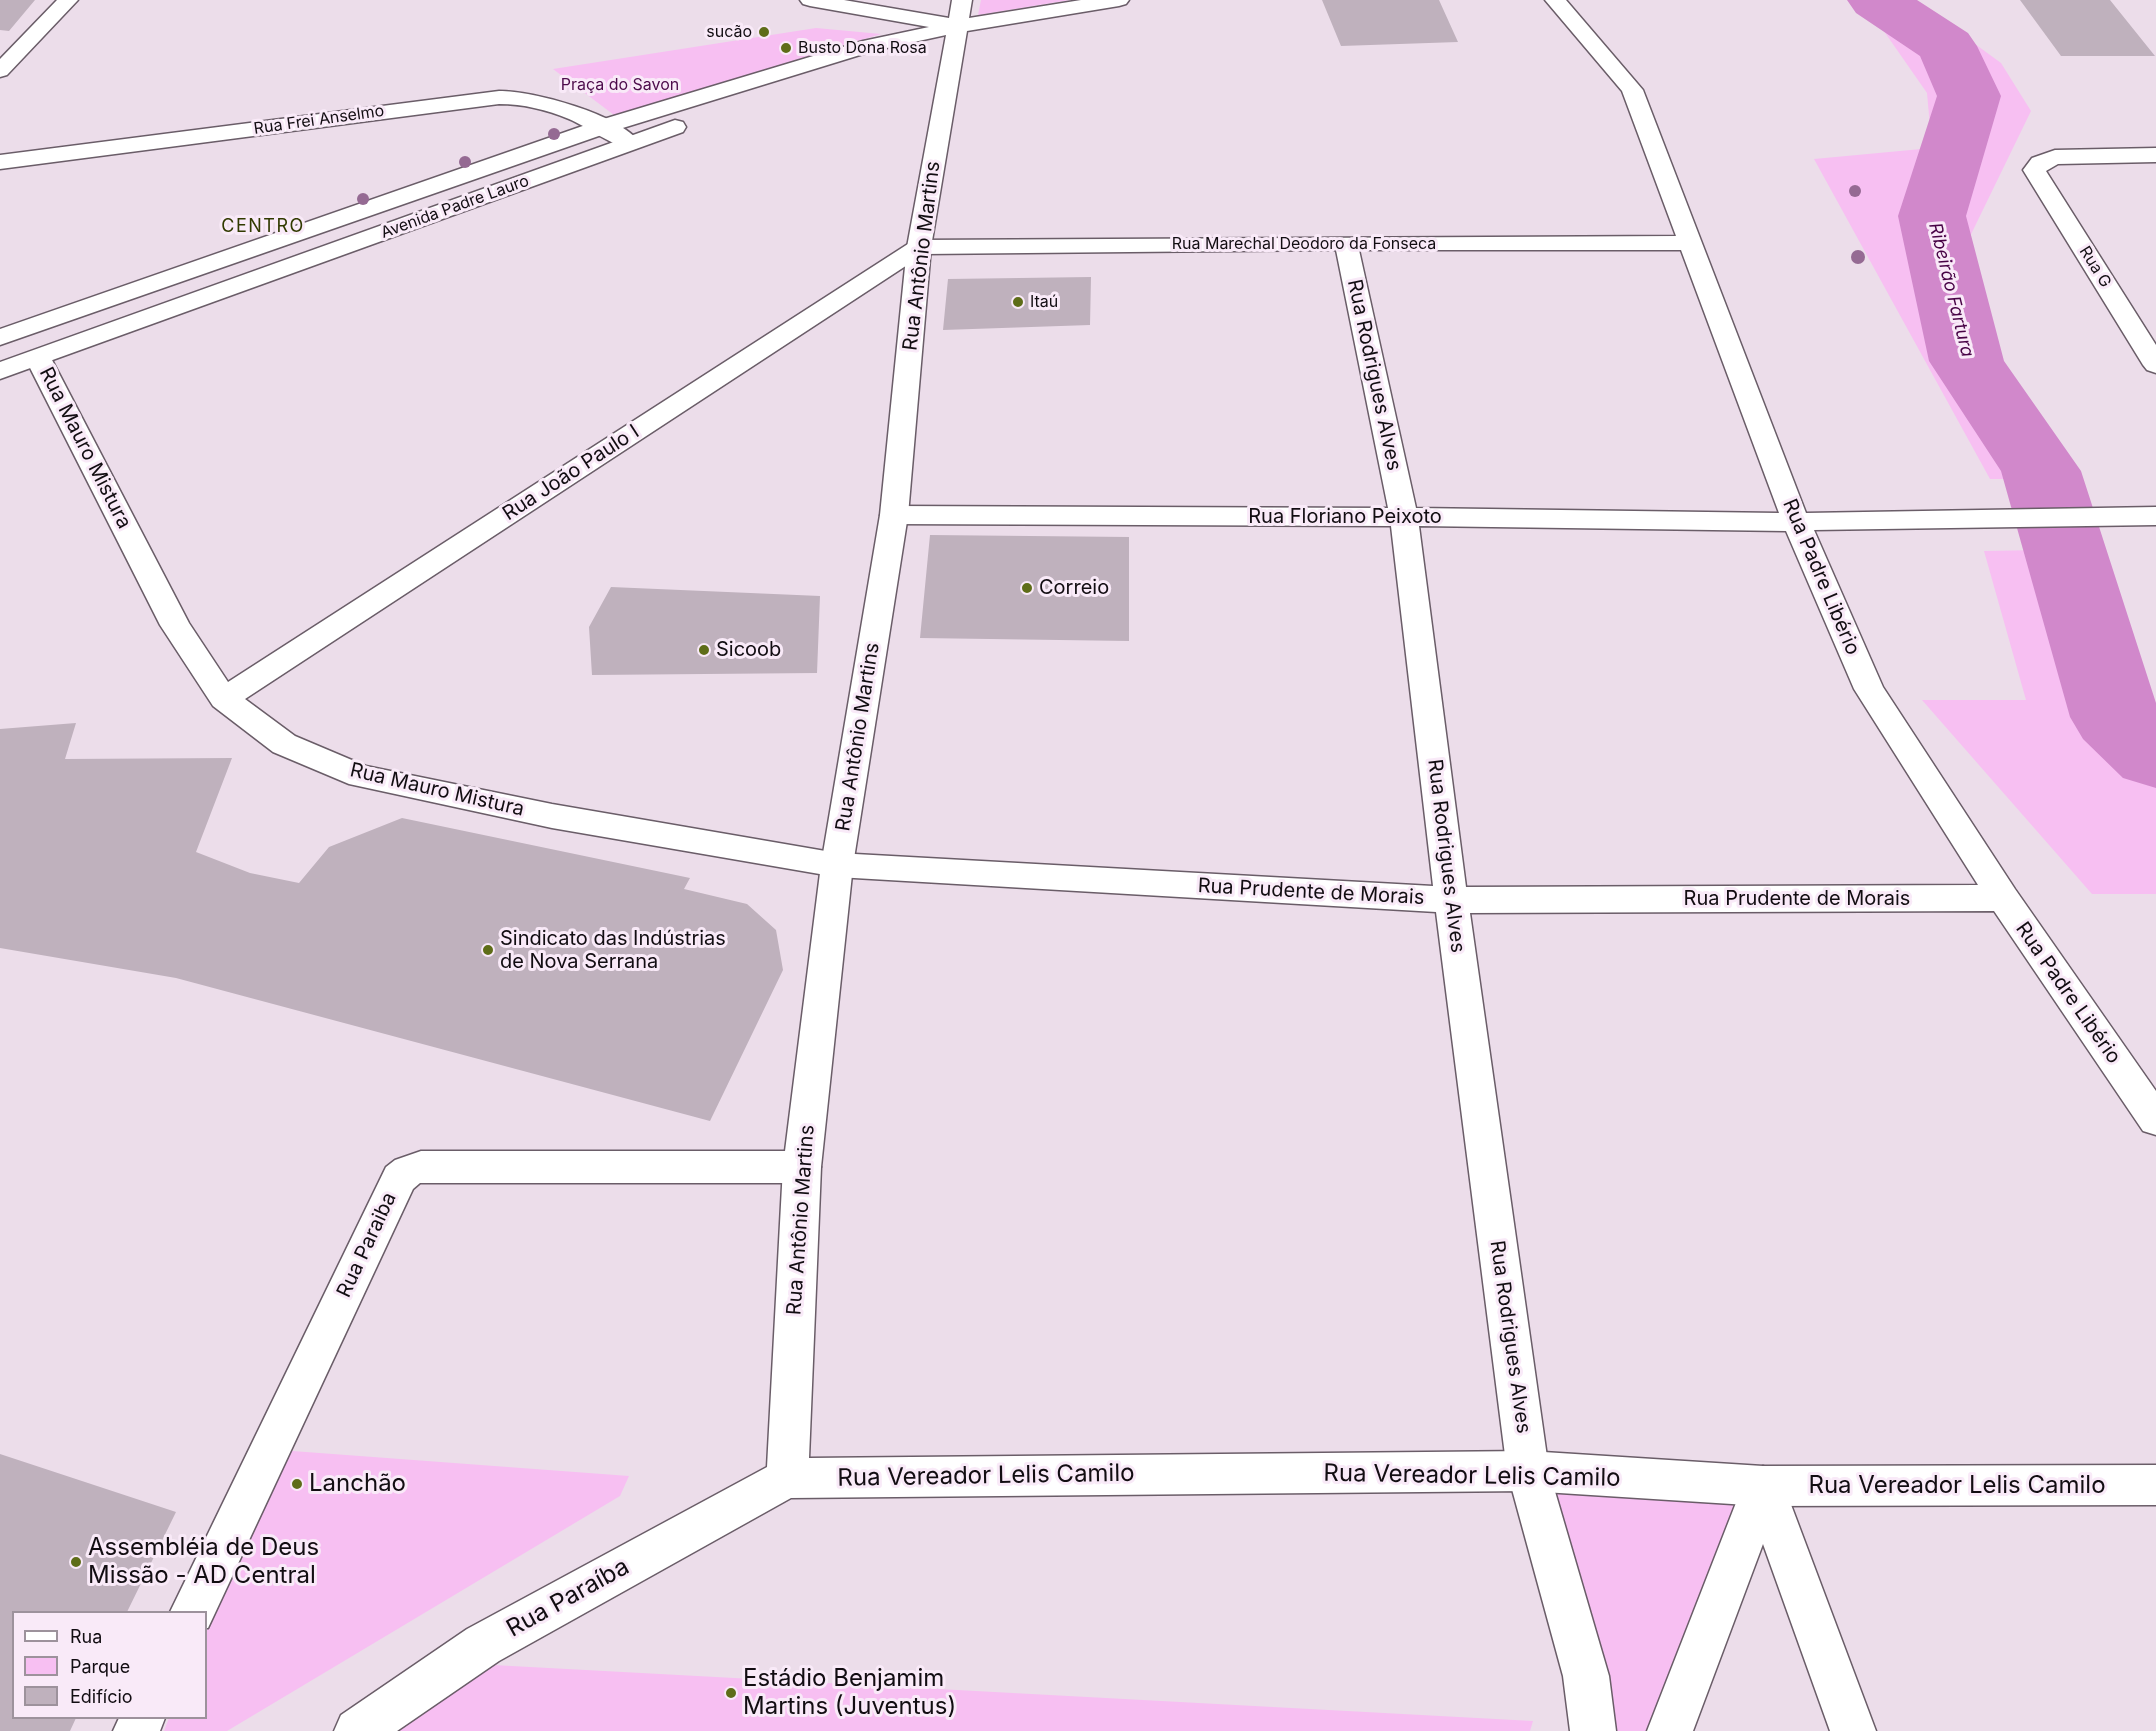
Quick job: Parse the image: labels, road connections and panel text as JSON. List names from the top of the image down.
{
  "streets": {
    "street": [
      "Rua Frei Anselmo",
      "Avenida Padre Lauro",
      "Rua Marechal Deodoro da Fonseca",
      "Rua Antônio Martins",
      "Rua G",
      "Rua Rodrigues Alves",
      "Rua Mauro Mistura",
      "Rua João Paulo I",
      "Rua Floriano Peixoto",
      "Rua Padre Libério",
      "Rua Prudente de Morais",
      "Rua Paraiba",
      "Rua Vereador Lelis Camilo",
      "Rua Paraíba"
    ]
  },
  "crossings": [
    ["Rua Frei Anselmo", "Avenida Padre Lauro"],
    ["Avenida Padre Lauro", "Rua Antônio Martins"],
    ["Avenida Padre Lauro", "Rua Mauro Mistura"],
    ["Rua Marechal Deodoro da Fonseca", "Rua Antônio Martins"],
    ["Rua Marechal Deodoro da Fonseca", "Rua Rodrigues Alves"],
    ["Rua Marechal Deodoro da Fonseca", "Rua João Paulo I"],
    ["Rua Marechal Deodoro da Fonseca", "Rua Padre Libério"],
    ["Rua Antônio Martins", "Rua Mauro Mistura"],
    ["Rua Antônio Martins", "Rua João Paulo I"],
    ["Rua Antônio Martins", "Rua Floriano Peixoto"],
    ["Rua Antônio Martins", "Rua Prudente de Morais"],
    ["Rua Antônio Martins", "Rua Paraiba"],
    ["Rua Antônio Martins", "Rua Vereador Lelis Camilo"],
    ["Rua Antônio Martins", "Rua Paraíba"],
    ["Rua Rodrigues Alves", "Rua Floriano Peixoto"],
    ["Rua Rodrigues Alves", "Rua Prudente de Morais"],
    ["Rua Rodrigues Alves", "Rua Vereador Lelis Camilo"],
    ["Rua Mauro Mistura", "Rua João Paulo I"],
    ["Rua Mauro Mistura", "Rua Prudente de Morais"],
    ["Rua Floriano Peixoto", "Rua Padre Libério"],
    ["Rua Padre Libério", "Rua Prudente de Morais"],
    ["Rua Vereador Lelis Camilo", "Rua Paraíba"]
  ],
  "districts": ["CENTRO"],
  "water": ["Ribeirão Fartura"],
  "parks": ["Praça do Savon"],
  "places": [
    "sucão",
    "Busto Dona Rosa",
    "Itaú",
    "Correio",
    "Sicoob",
    "Sindicato das Indústrias de Nova Serrana",
    "Lanchão",
    "Assembléia de Deus Missão - AD Central",
    "Estádio Benjamim Martins (Juventus)"
  ],
  "legend": ["Rua", "Parque", "Edifício"]
}
